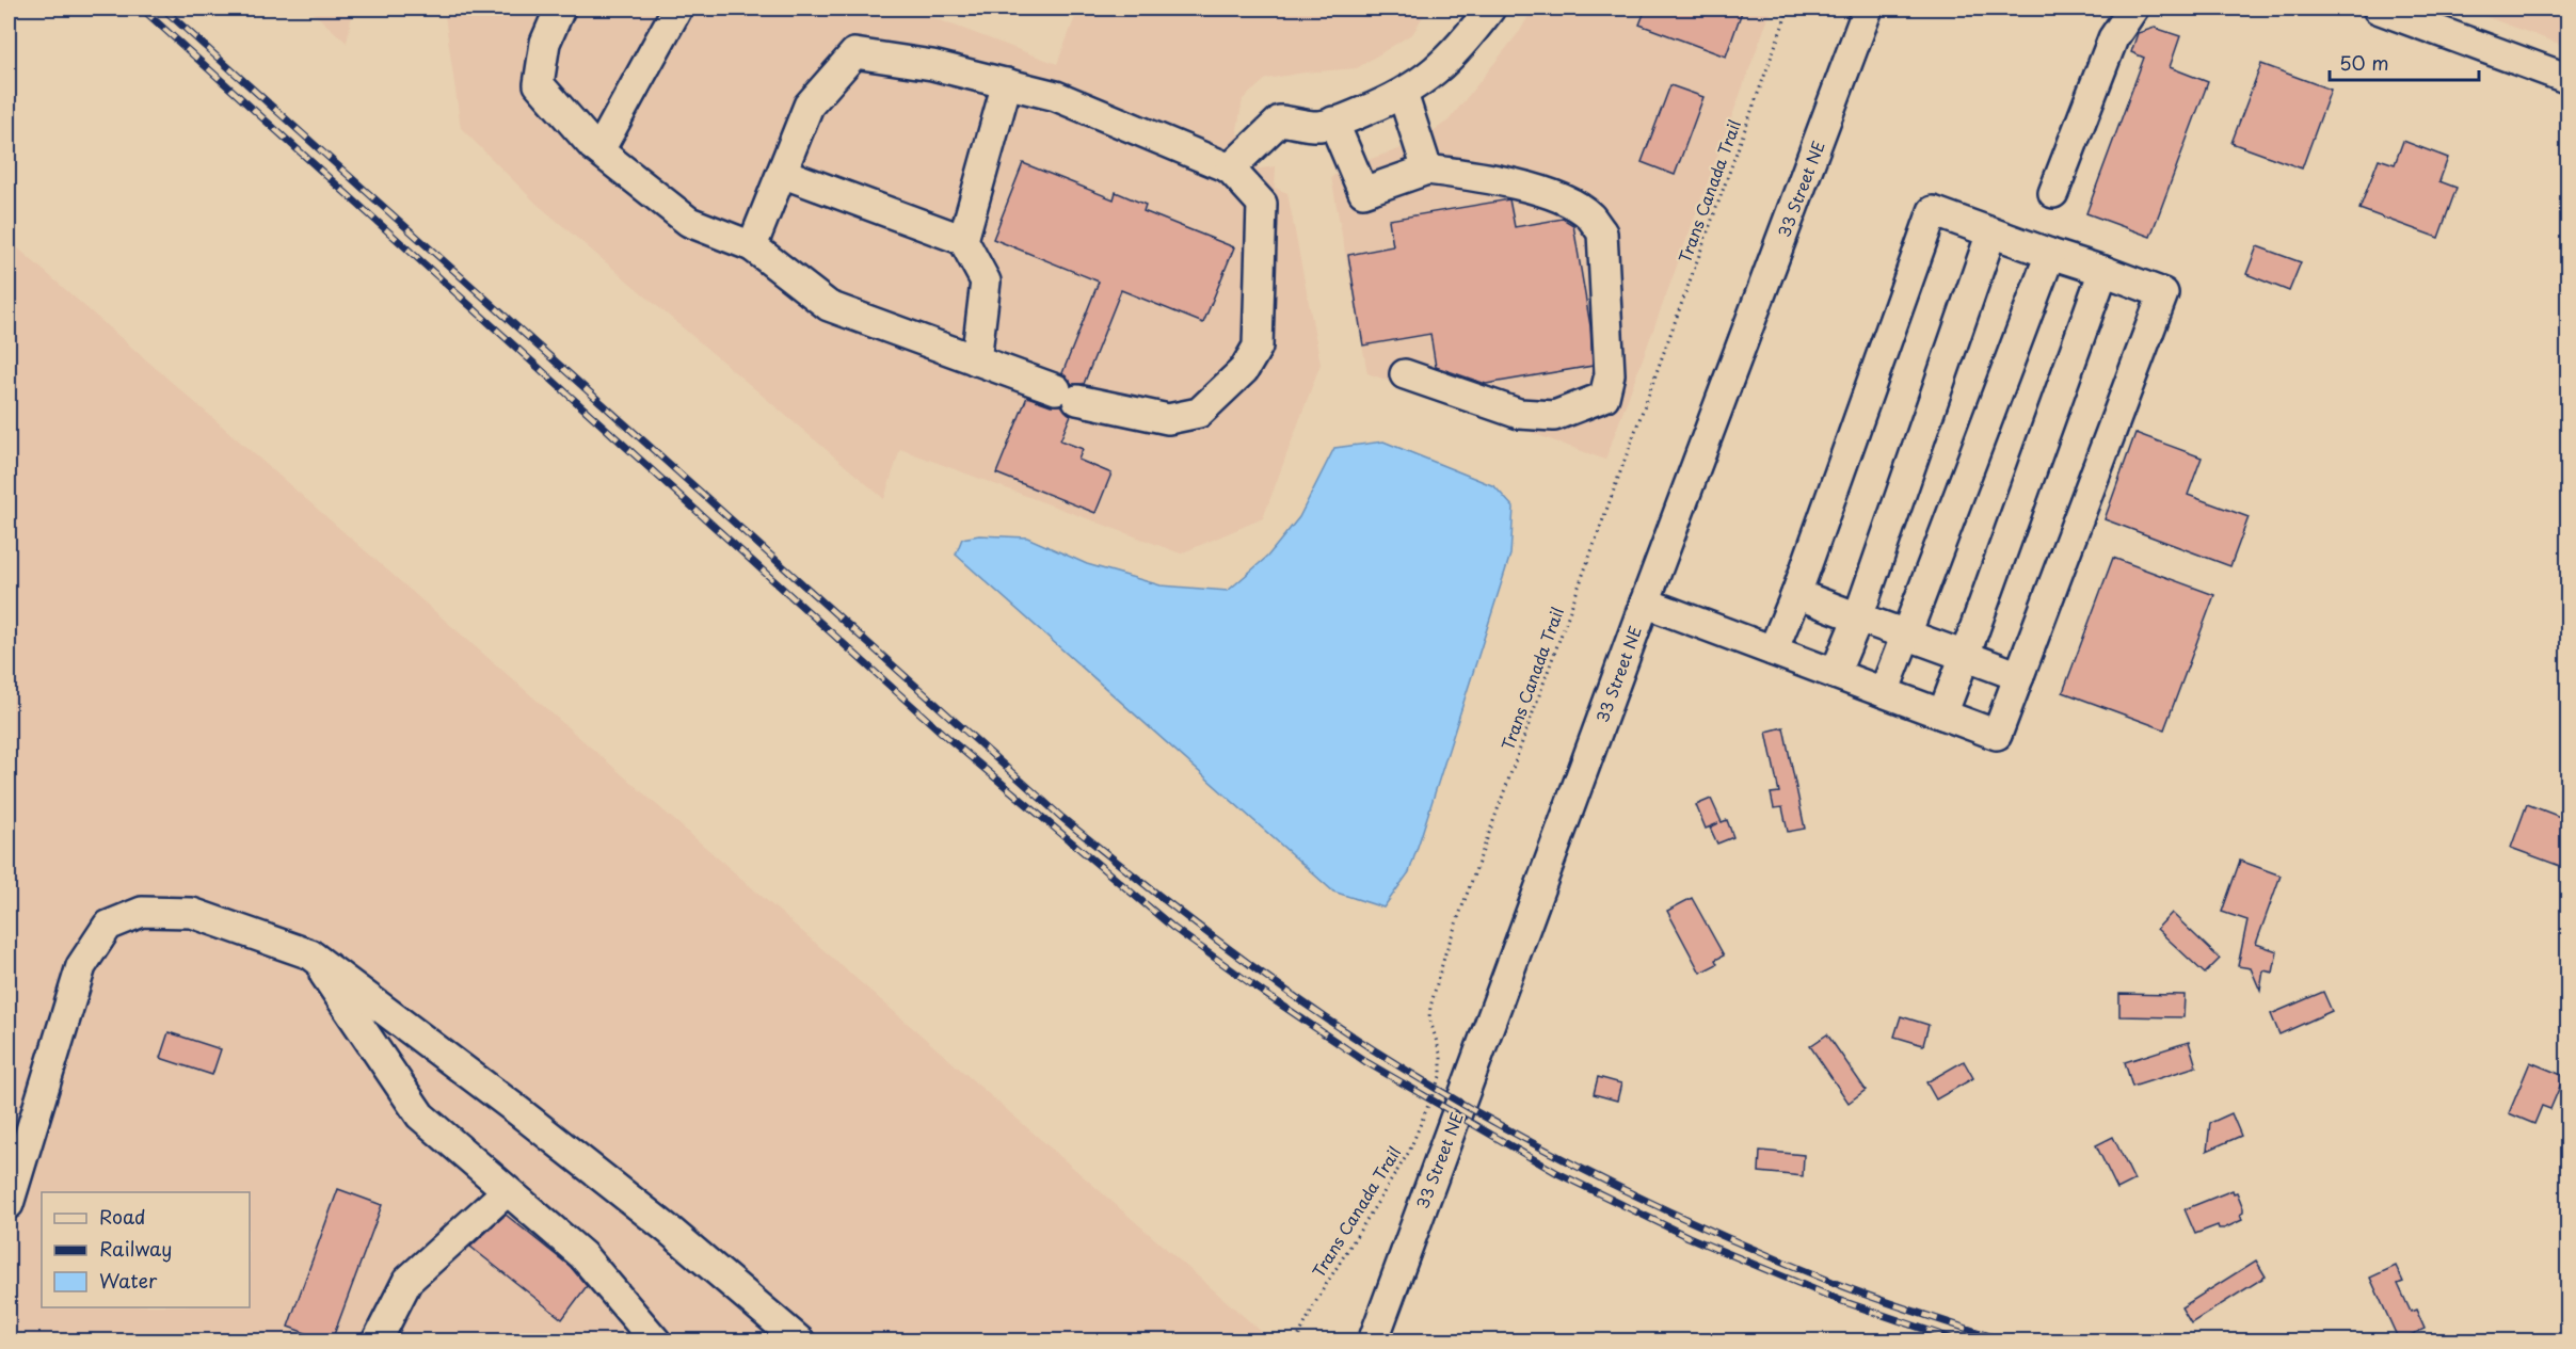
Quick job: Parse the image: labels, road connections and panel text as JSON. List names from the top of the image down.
{
  "streets": {
    "street": ["33 Street NE"],
    "path": ["Trans Canada Trail"]
  },
  "legend": ["Road", "Railway", "Water"],
  "scale_bar": "50 m"
}
